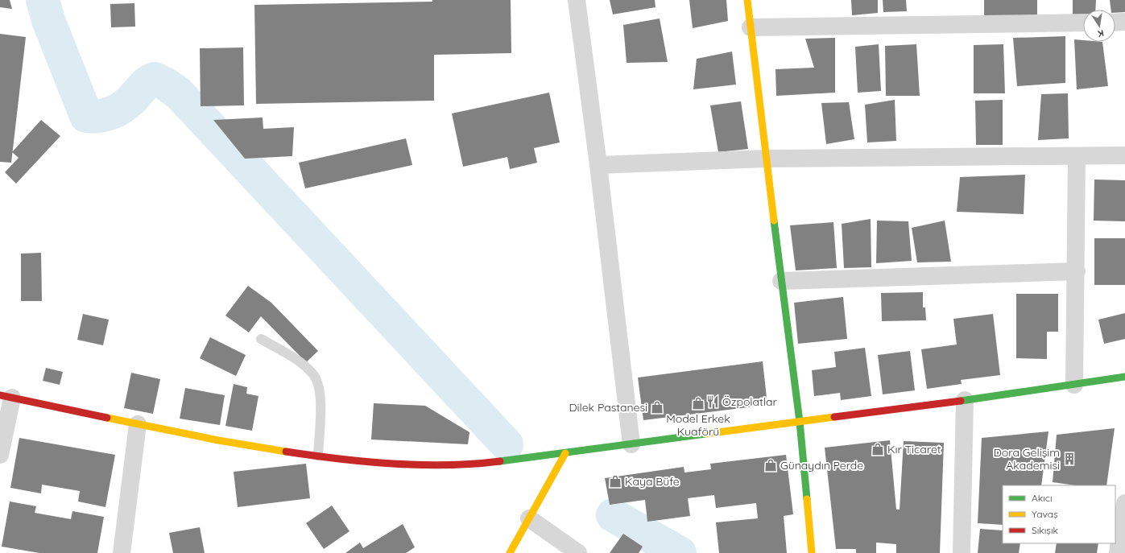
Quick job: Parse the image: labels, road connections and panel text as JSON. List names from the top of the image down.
{
  "places": {
    "restaurant": ["Özpolatlar"],
    "shop": [
      "Model Erkek Kuaförü",
      "Dilek Pastanesi",
      "Kır Ticaret",
      "Günaydın Perde",
      "Kaya Büfe"
    ],
    "building": ["Dora Gelişim Akademisi"]
  },
  "legend": ["Akıcı", "Yavaş", "Sıkışık"],
  "north": "bottom"
}
